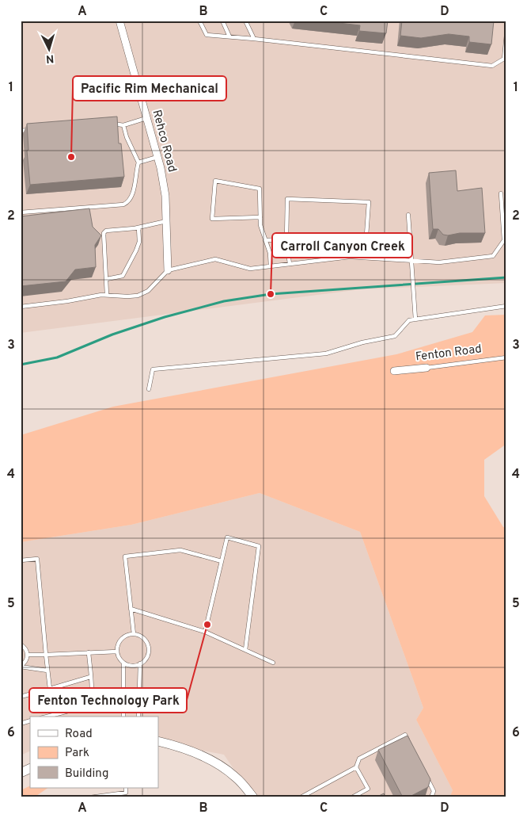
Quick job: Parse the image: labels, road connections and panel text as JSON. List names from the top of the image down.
{
  "streets": {
    "street": ["Rehco Road", "Fenton Road"]
  },
  "places": ["Pacific Rim Mechanical", "Carroll Canyon Creek", "Fenton Technology Park"],
  "legend": ["Road", "Park", "Building"],
  "north": "bottom",
  "grid": {
    "columns": [
      "A",
      "B",
      "C",
      "D"
    ],
    "rows": [
      "1",
      "2",
      "3",
      "4",
      "5",
      "6"
    ]
  }
}
